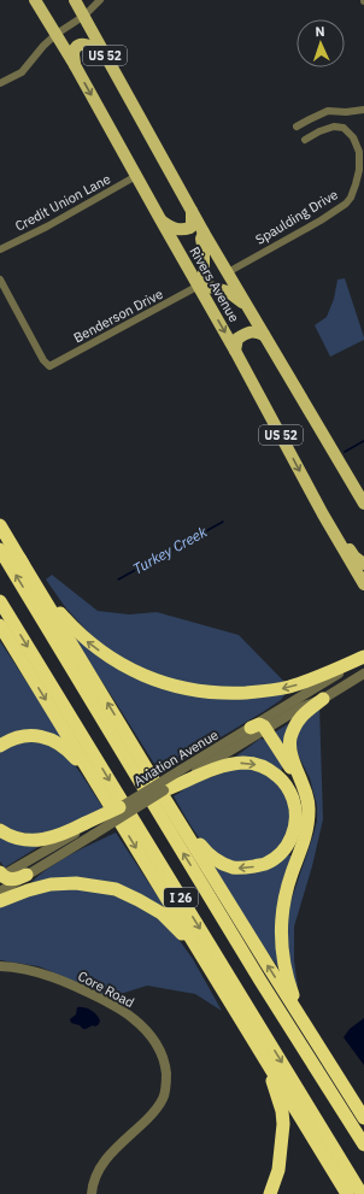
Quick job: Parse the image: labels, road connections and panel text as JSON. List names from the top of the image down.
{
  "streets": {
    "highway": ["I 26"],
    "main road": ["US 52", "Rivers Avenue"],
    "street": [
      "Credit Union Lane",
      "Spaulding Drive",
      "Benderson Drive",
      "Aviation Avenue",
      "Core Road"
    ]
  },
  "crossings": [
    ["Credit Union Lane", "Rivers Avenue"],
    ["Spaulding Drive", "Rivers Avenue"],
    ["Rivers Avenue", "Benderson Drive"]
  ],
  "water": ["Turkey Creek"],
  "north": "top"
}
